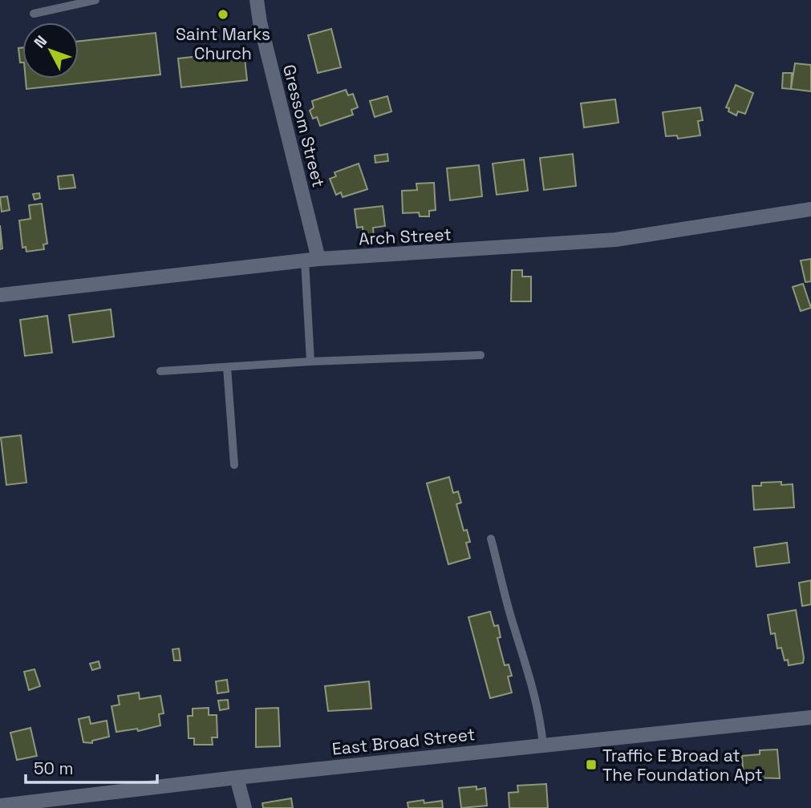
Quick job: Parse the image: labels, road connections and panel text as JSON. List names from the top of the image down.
{
  "streets": {
    "street": ["Gressom Street", "Arch Street", "East Broad Street"]
  },
  "crossings": [
    ["Gressom Street", "Arch Street"]
  ],
  "places": {
    "other": ["Saint Marks Church"],
    "transit": ["Traffic E Broad at The Foundation Apt"]
  },
  "scale_bar": "50 m",
  "north": "top left"
}
